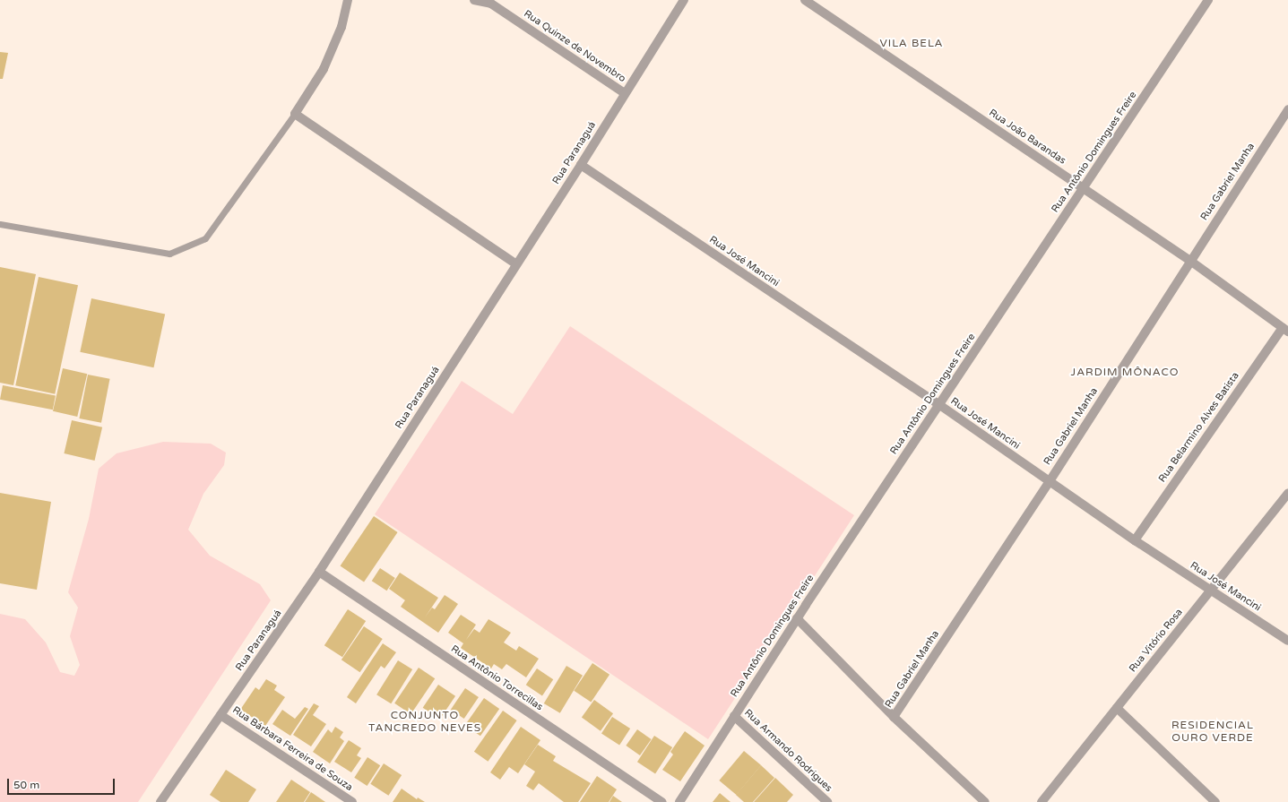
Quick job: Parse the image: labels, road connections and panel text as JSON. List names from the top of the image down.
{
  "streets": {
    "street": [
      "Rua Quinze de Novembro",
      "Rua João Barandas",
      "Rua Antônio Domingues Freire",
      "Rua Paranaguá",
      "Rua Gabriel Manha",
      "Rua José Mancini",
      "Rua Belarmino Alves Batista",
      "Rua Vitório Rosa",
      "Rua Antônio Torrecillas",
      "Rua Bárbara Ferreira de Souza",
      "Rua Armando Rodrigues"
    ]
  },
  "crossings": [
    ["Rua Quinze de Novembro", "Rua Paranaguá"],
    ["Rua João Barandas", "Rua Antônio Domingues Freire"],
    ["Rua João Barandas", "Rua Gabriel Manha"],
    ["Rua João Barandas", "Rua Belarmino Alves Batista"],
    ["Rua Antônio Domingues Freire", "Rua José Mancini"],
    ["Rua Antônio Domingues Freire", "Rua Armando Rodrigues"],
    ["Rua Paranaguá", "Rua José Mancini"],
    ["Rua Paranaguá", "Rua Antônio Torrecillas"],
    ["Rua Paranaguá", "Rua Bárbara Ferreira de Souza"],
    ["Rua Gabriel Manha", "Rua José Mancini"],
    ["Rua José Mancini", "Rua Belarmino Alves Batista"],
    ["Rua José Mancini", "Rua Vitório Rosa"]
  ],
  "districts": [
    "VILA BELA",
    "JARDIM MÔNACO",
    "CONJUNTO TANCREDO NEVES",
    "RESIDENCIAL OURO VERDE"
  ],
  "scale_bar": "50 m"
}
